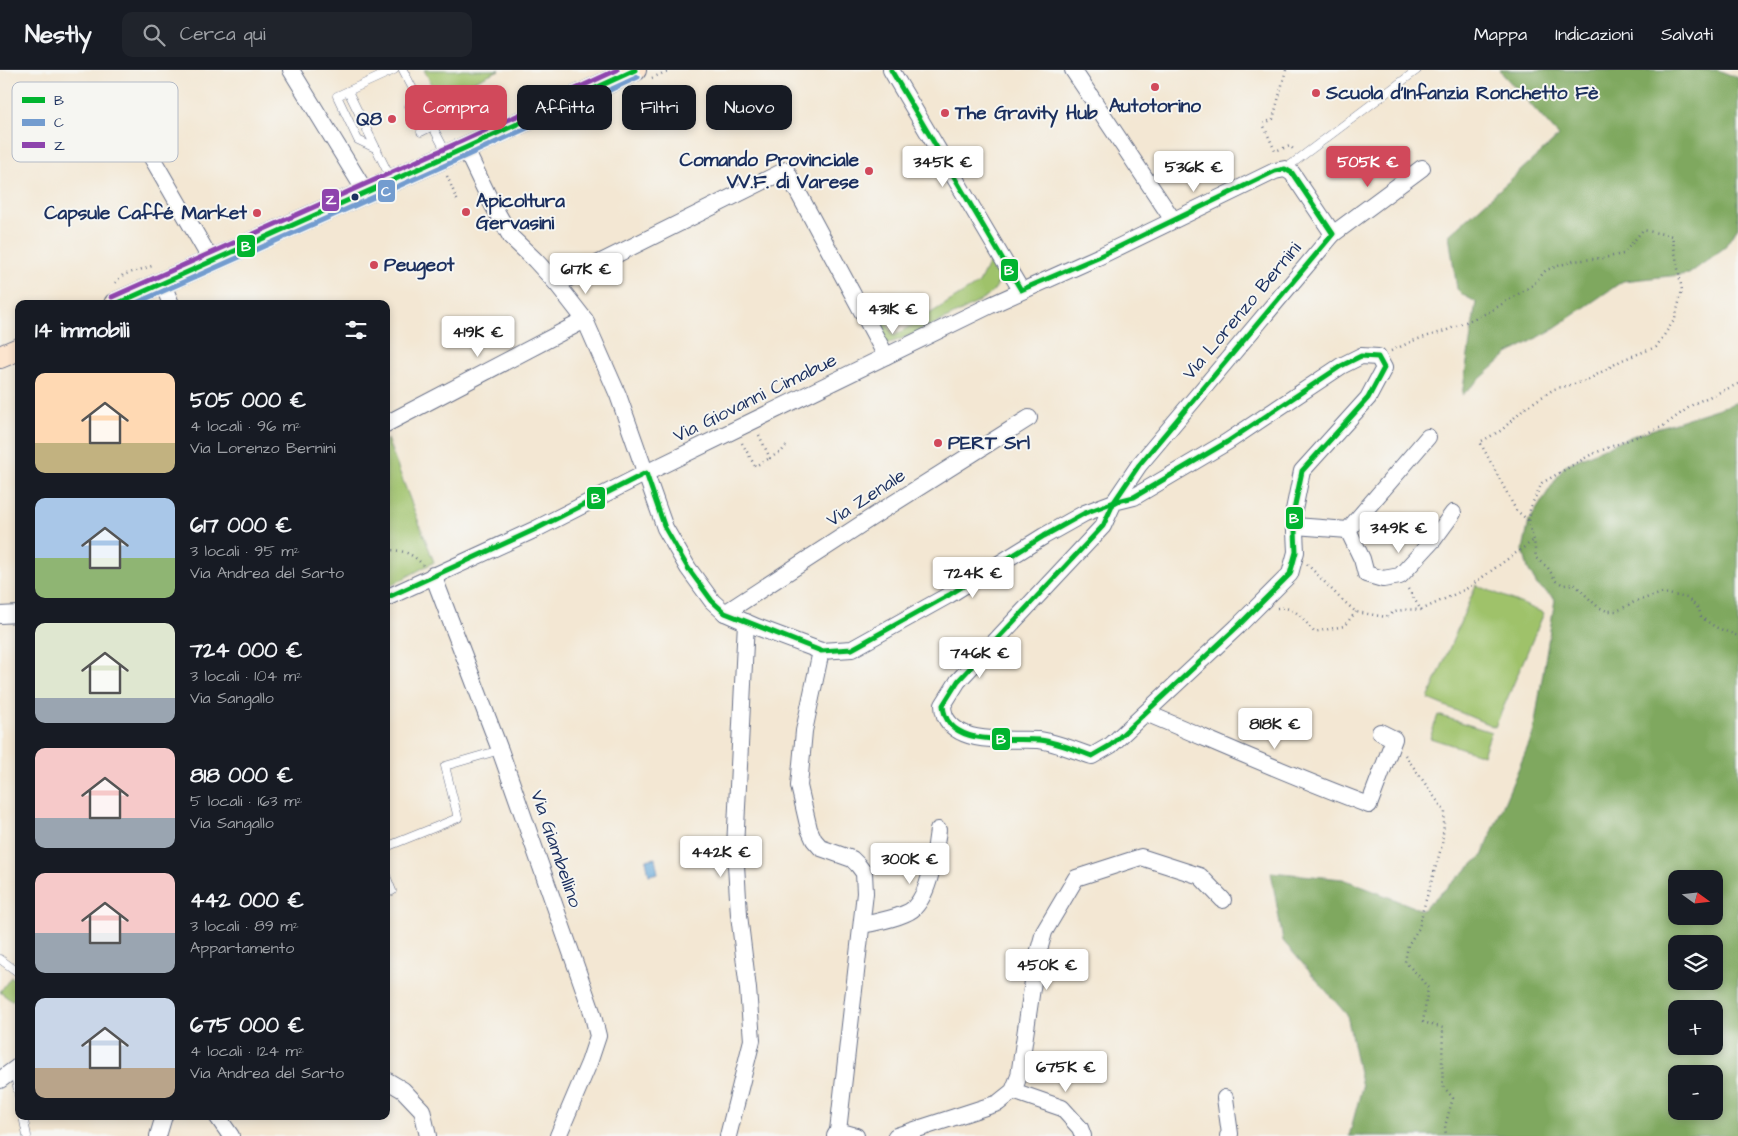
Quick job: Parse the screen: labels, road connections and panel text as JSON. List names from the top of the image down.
{
  "streets": {
    "street": [
      "Via Lorenzo Bernini",
      "Via Giovanni Cimabue",
      "Via Zenale",
      "Via Giambellino"
    ]
  },
  "crossings": [
    ["Via Giovanni Cimabue", "Via Giambellino"]
  ],
  "places": [
    "Autotorino",
    "Scuola d'Infanzia Ronchetto Fè",
    "The Gravity Hub",
    "Q8",
    "Comando Provinciale VV.F. di Varese",
    "Apicoltura Gervasini",
    "Capsule Caffé Market",
    "Peugeot",
    "PERT Srl"
  ],
  "lines": ["transit line B", "transit line Z", "transit line C"],
  "legend": ["B", "C", "Z"],
  "north": "right",
  "page": {
    "header": "Nestly",
    "search": "Cerca qui",
    "nav": ["Mappa", "Indicazioni", "Salvati"],
    "chip": [
      "Compra",
      "Affitta",
      "Filtri",
      "Nuovo"
    ],
    "price": [
      "345K €",
      "505K €",
      "536K €",
      "617K €",
      "431K €",
      "419K €",
      "349K €",
      "724K €",
      "746K €",
      "818K €",
      "442K €",
      "300K €",
      "450K €",
      "675K €"
    ],
    "heading": "14 immobili",
    "list": [
      {
        "name": "505 000 €",
        "note": "4 locali · 96 m² · Via Lorenzo Bernini"
      },
      {
        "name": "617 000 €",
        "note": "3 locali · 95 m² · Via Andrea del Sarto"
      },
      {
        "name": "724 000 €",
        "note": "3 locali · 104 m² · Via Sangallo"
      },
      {
        "name": "818 000 €",
        "note": "5 locali · 163 m² · Via Sangallo"
      },
      {
        "name": "442 000 €",
        "note": "3 locali · 89 m² · Appartamento"
      },
      {
        "name": "675 000 €",
        "note": "4 locali · 124 m² · Via Andrea del Sarto"
      }
    ],
    "map_buttons": ["+", "−"]
  }
}
